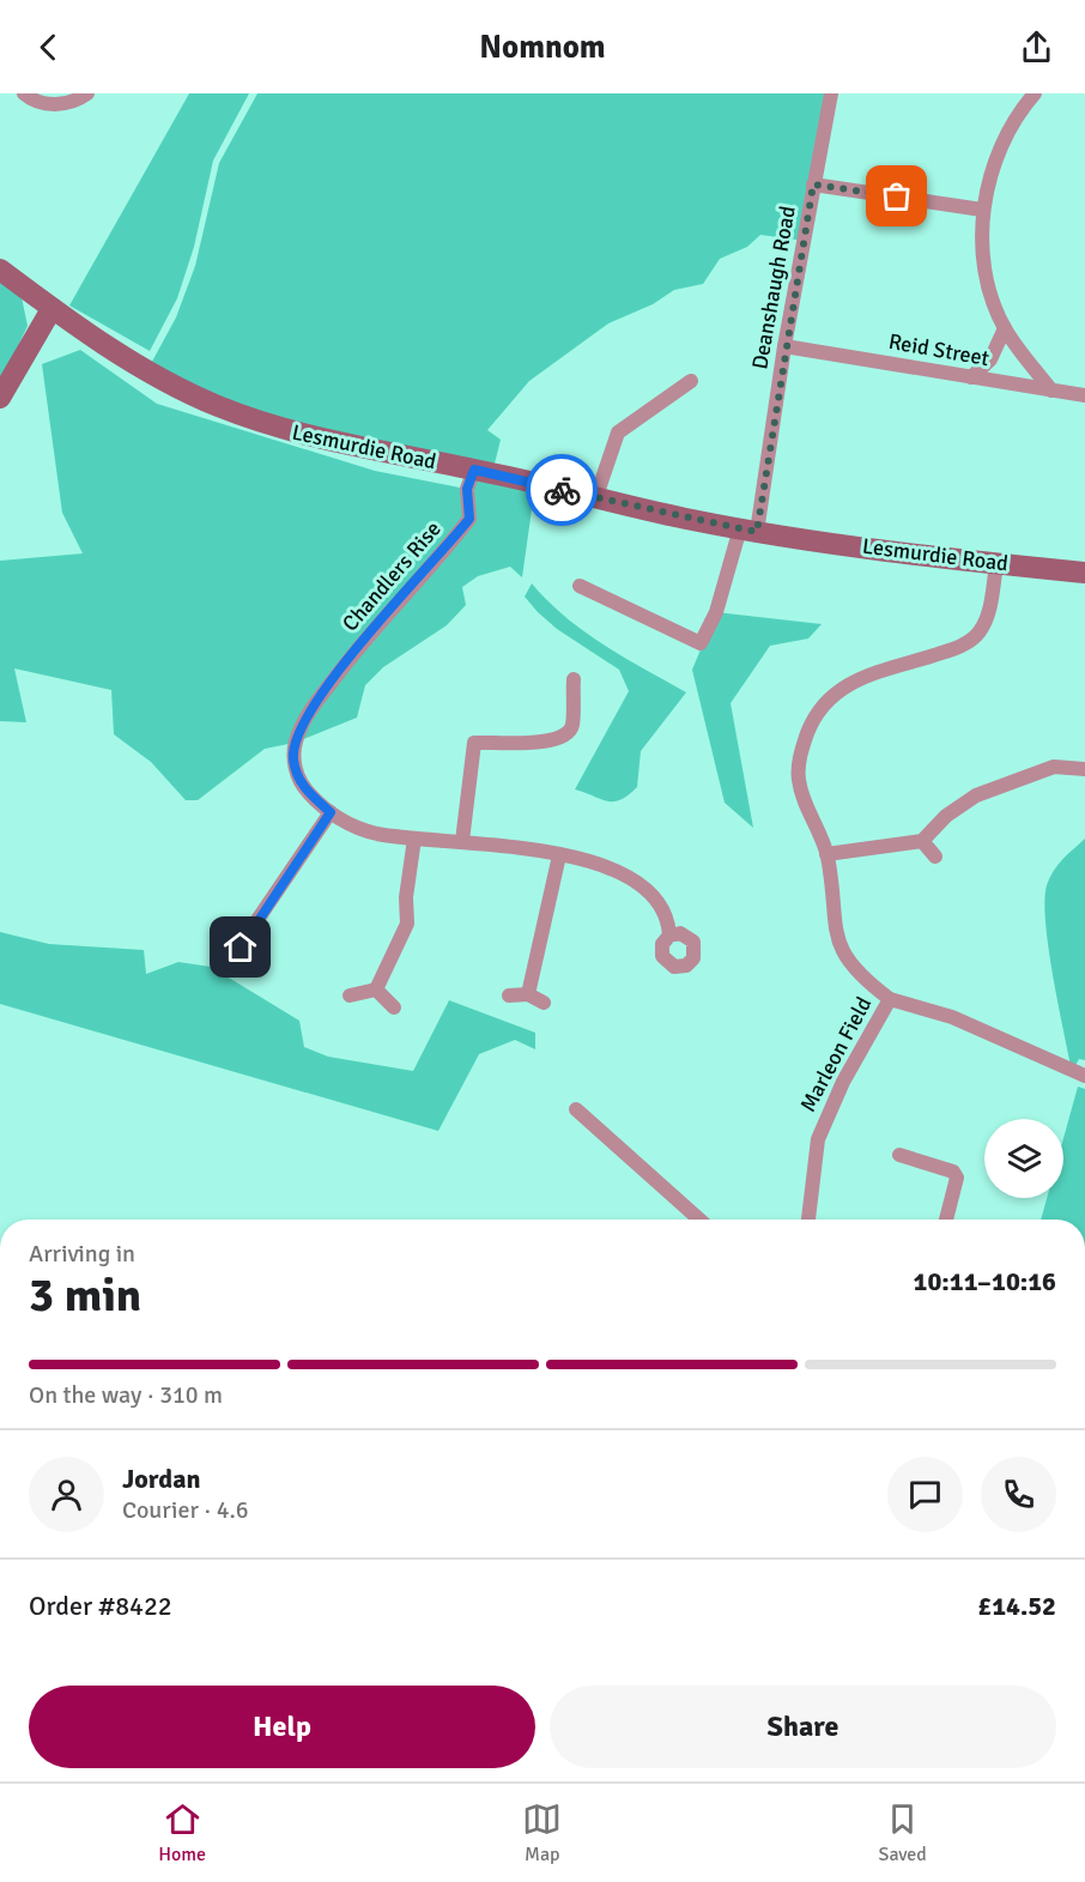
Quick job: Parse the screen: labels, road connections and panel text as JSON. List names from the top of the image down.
{
  "streets": {
    "street": [
      "Deanshaugh Road",
      "Reid Street",
      "Lesmurdie Road",
      "Chandlers Rise",
      "Marleon Field"
    ]
  },
  "crossings": [
    ["Deanshaugh Road", "Reid Street"],
    ["Deanshaugh Road", "Lesmurdie Road"],
    ["Lesmurdie Road", "Chandlers Rise"],
    ["Lesmurdie Road", "Marleon Field"]
  ],
  "page": {
    "header": "Nomnom",
    "heading": ["3 min", "Arriving in", "10:11–10:16"],
    "panel": [
      "Jordan",
      "Courier · 4.6",
      "Order #8422",
      "£14.52"
    ],
    "bar": "On the way · 310 m",
    "buttons": ["Help", "Share"],
    "tabs": ["Home", "Map", "Saved"]
  }
}
